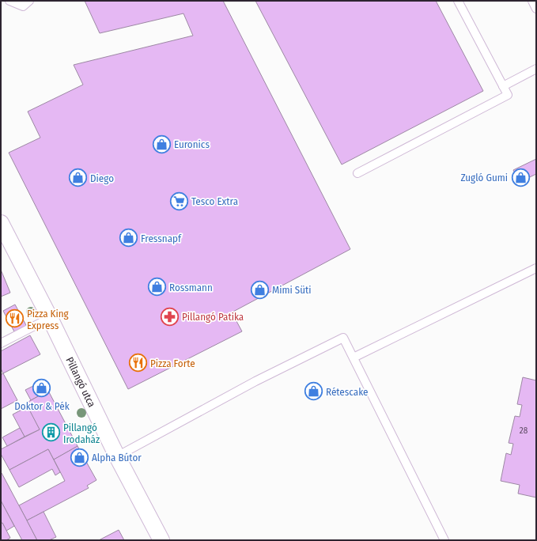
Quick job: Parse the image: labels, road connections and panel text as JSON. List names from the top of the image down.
{
  "streets": {
    "street": ["Pillangó utca"]
  },
  "places": {
    "shop": [
      "Euronics",
      "Zugló Gumi",
      "Diego",
      "Fressnapf",
      "Rossmann",
      "Mimi Süti",
      "Doktor & Pék",
      "Rétescake",
      "Alpha Bútor"
    ],
    "supermarket": ["Tesco Extra"],
    "pharmacy": ["Pillangó Patika"],
    "restaurant": ["Pizza King Express", "Pizza Forte"],
    "building": ["Pillangó Irodaház"]
  },
  "house_numbers": ["28"]
}
